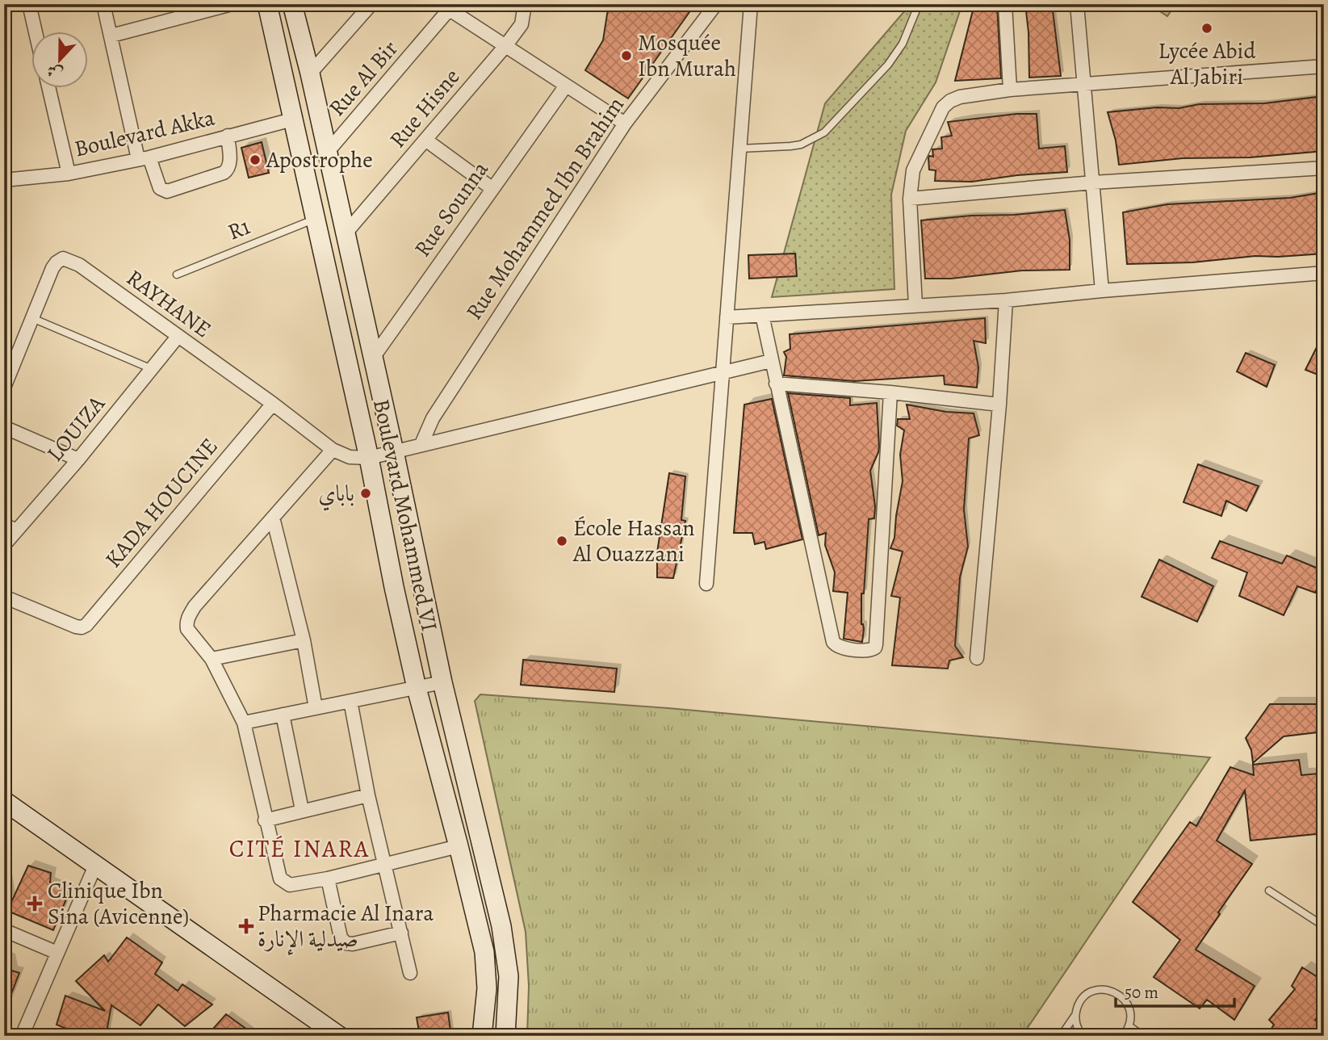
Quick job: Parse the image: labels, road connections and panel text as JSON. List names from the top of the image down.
{
  "streets": {
    "main road": ["Boulevard Mohammed VI"],
    "street": [
      "Rue Al Bir",
      "Rue Hisne",
      "Boulevard Akka",
      "Rue Mohammed Ibn Brahim",
      "Rue Sounna",
      "RAYHANE",
      "LOUIZA",
      "KADA HOUCINE"
    ],
    "lane": ["R1"]
  },
  "crossings": [
    ["Rue Al Bir", "Boulevard Mohammed VI"],
    ["Rue Hisne", "Boulevard Mohammed VI"],
    ["Boulevard Akka", "Boulevard Mohammed VI"],
    ["Rue Sounna", "Boulevard Mohammed VI"],
    ["R1", "Boulevard Mohammed VI"],
    ["RAYHANE", "LOUIZA"],
    ["RAYHANE", "KADA HOUCINE"],
    ["RAYHANE", "Boulevard Mohammed VI"]
  ],
  "districts": ["CITÉ INARA"],
  "places": {
    "other": [
      "Lycée Abid Al Jabiri",
      "Mosquée Ibn Murah",
      "Apostrophe",
      "باباي",
      "École Hassan Al Ouazzani"
    ],
    "health": ["Clinique Ibn Sina (Avicenne)", "Pharmacie Al Inara صيدلية الإنارة"]
  },
  "scale_bar": "50 m",
  "north": "bottom"
}
